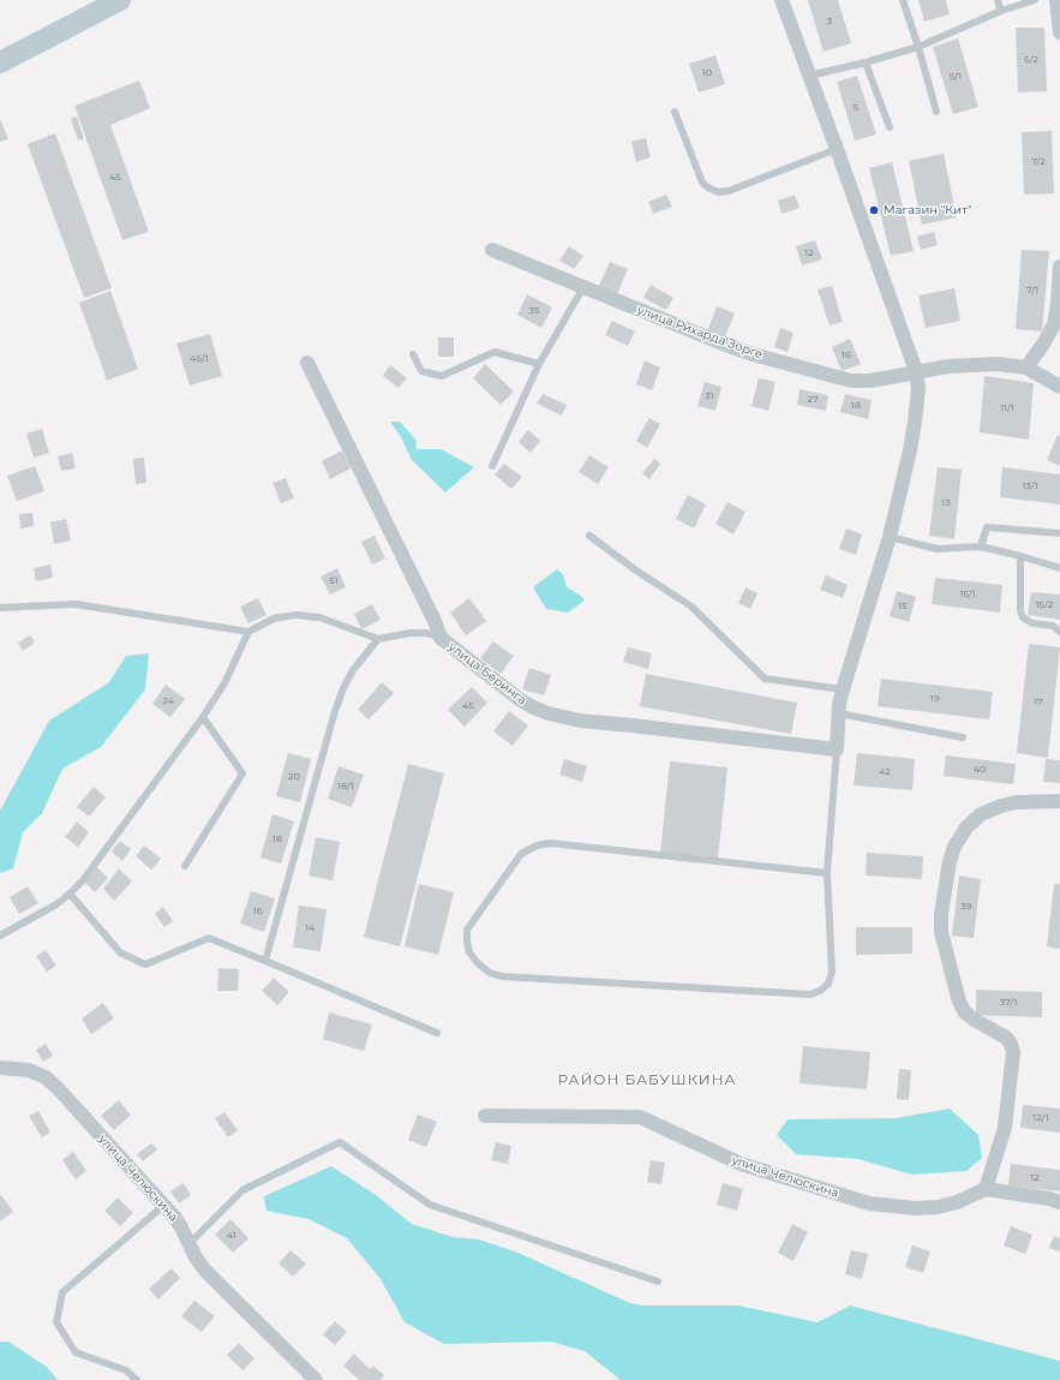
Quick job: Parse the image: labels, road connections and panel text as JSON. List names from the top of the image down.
{
  "streets": {
    "street": ["улица Рихарда Зорге", "улица Беринга", "улица Челюскина"]
  },
  "districts": ["РАЙОН БАБУШКИНА"],
  "places": ["Магазин \"Кит\""],
  "house_numbers": [
    "3",
    "5/2",
    "10",
    "5/1",
    "5",
    "7/2",
    "45",
    "12",
    "7/1",
    "35",
    "16",
    "45/1",
    "31",
    "27",
    "18",
    "11/1",
    "13/1",
    "13",
    "51",
    "15/1",
    "15/2",
    "15",
    "19",
    "24",
    "17",
    "45",
    "40",
    "42",
    "20",
    "18/1",
    "18",
    "39",
    "16",
    "14",
    "37/1",
    "12/1",
    "12",
    "41"
  ]
}
